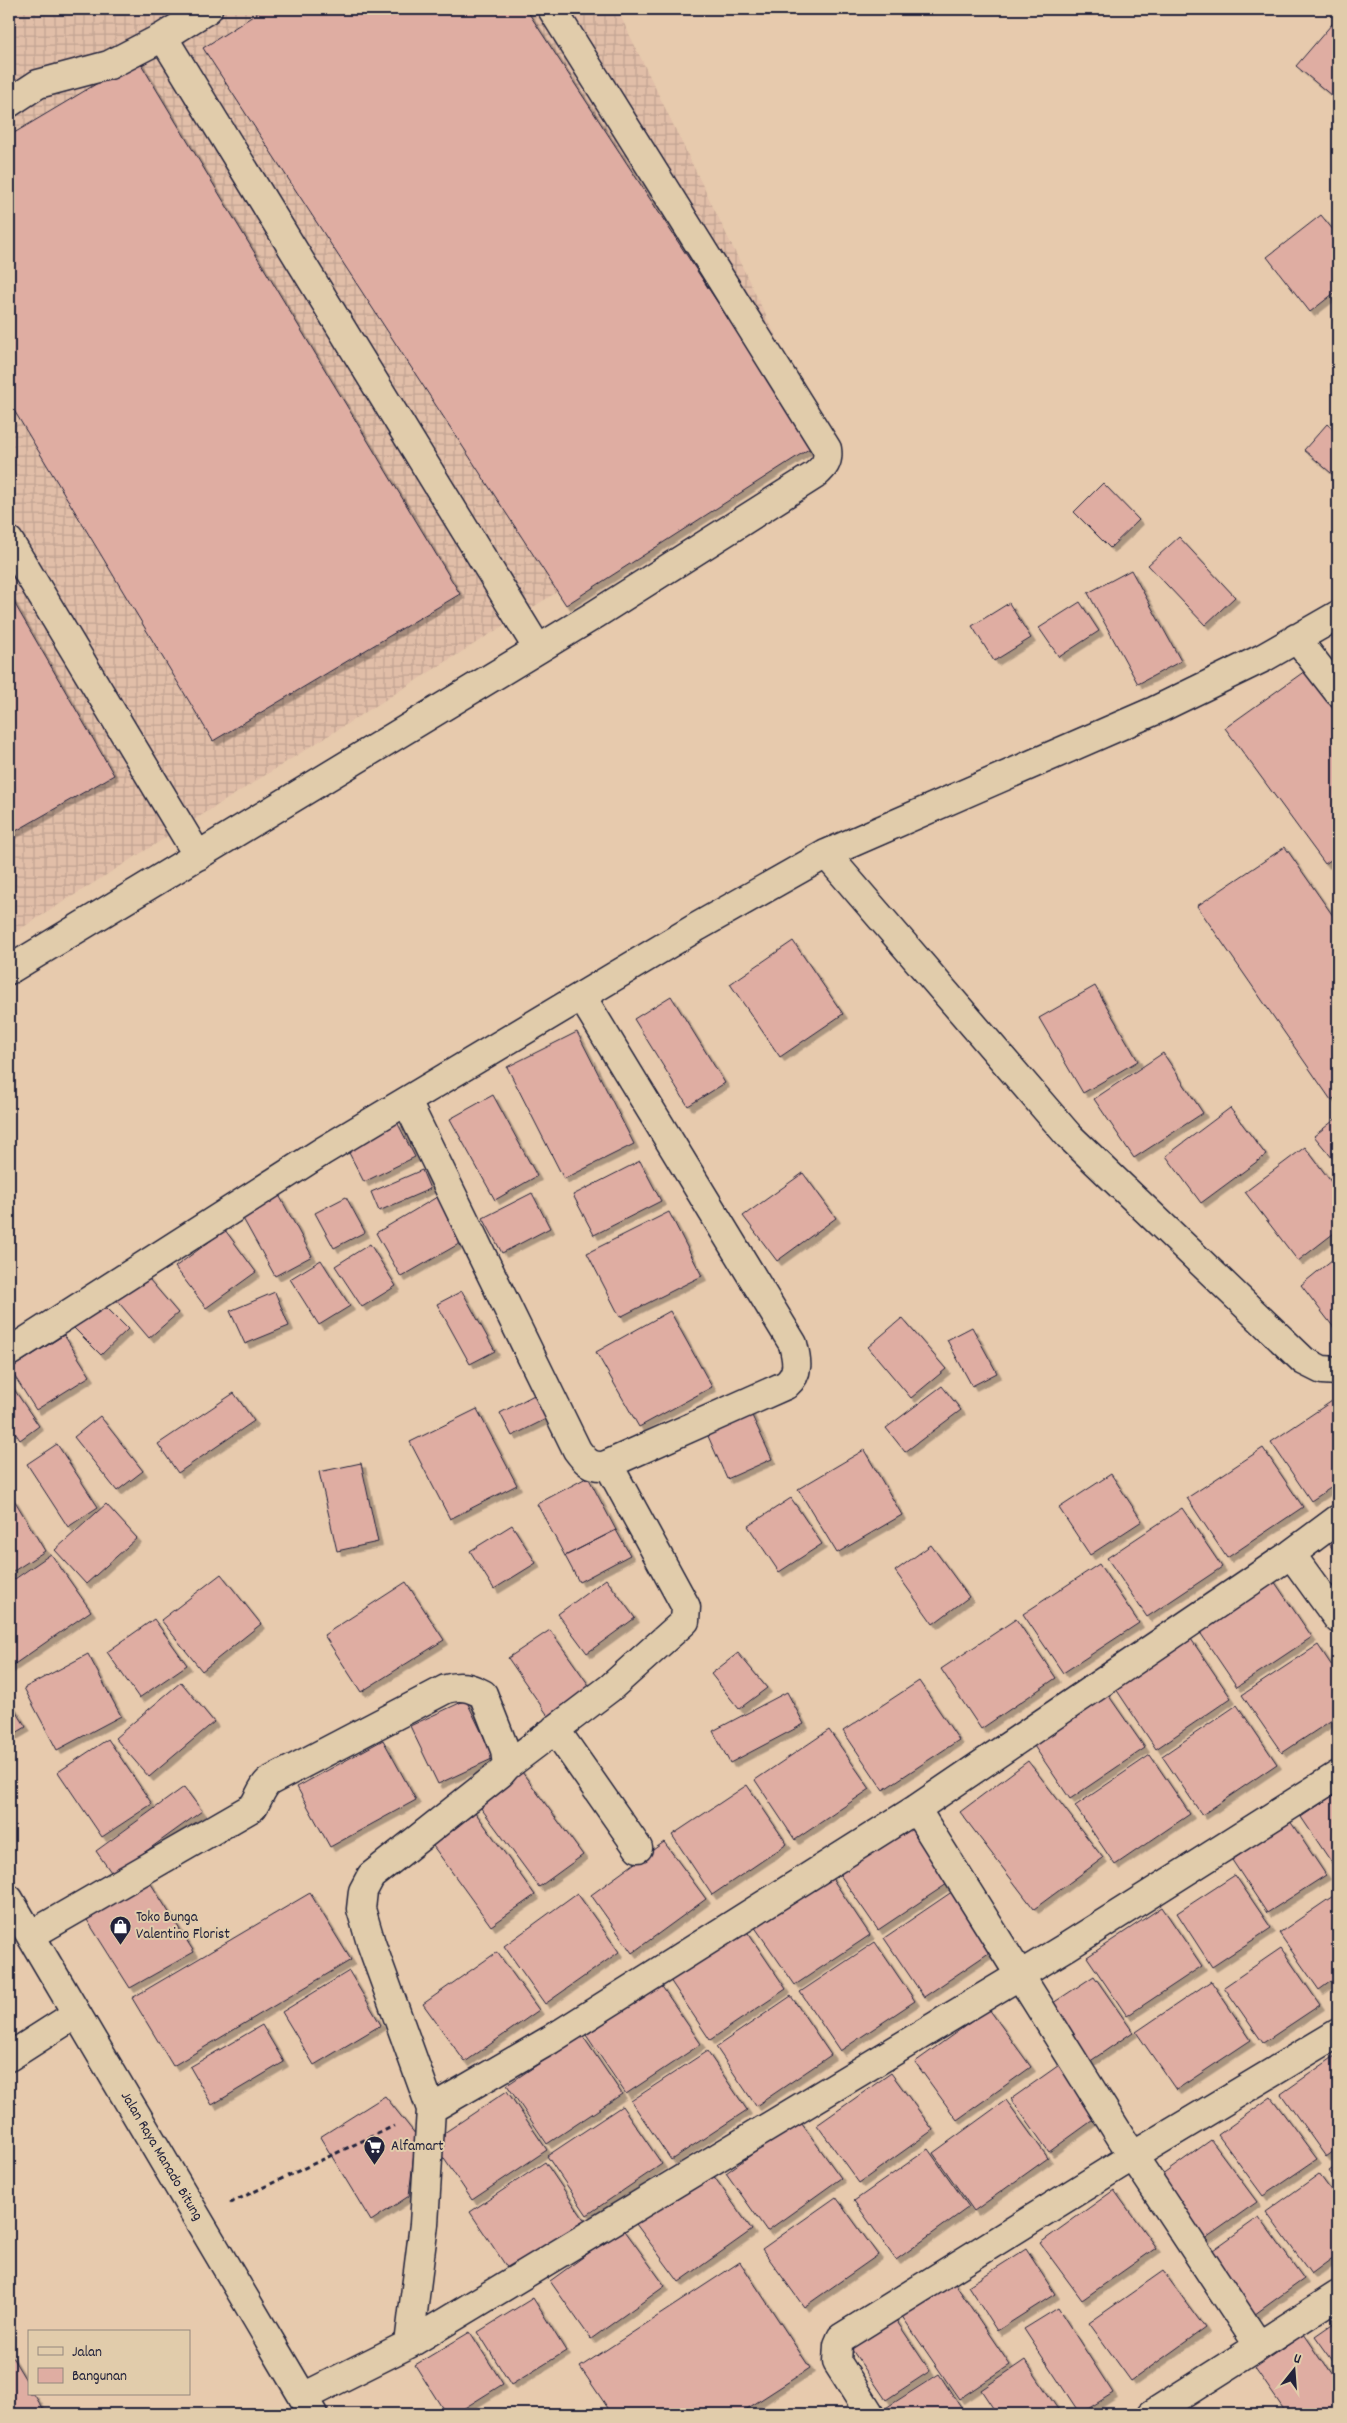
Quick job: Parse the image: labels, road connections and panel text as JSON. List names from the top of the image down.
{
  "streets": {
    "main road": ["Jalan Raya Manado Bitung"]
  },
  "places": {
    "shop": ["Toko Bunga Valentino Florist"],
    "supermarket": ["Alfamart"]
  },
  "legend": ["Jalan", "Bangunan"],
  "north": "top"
}
